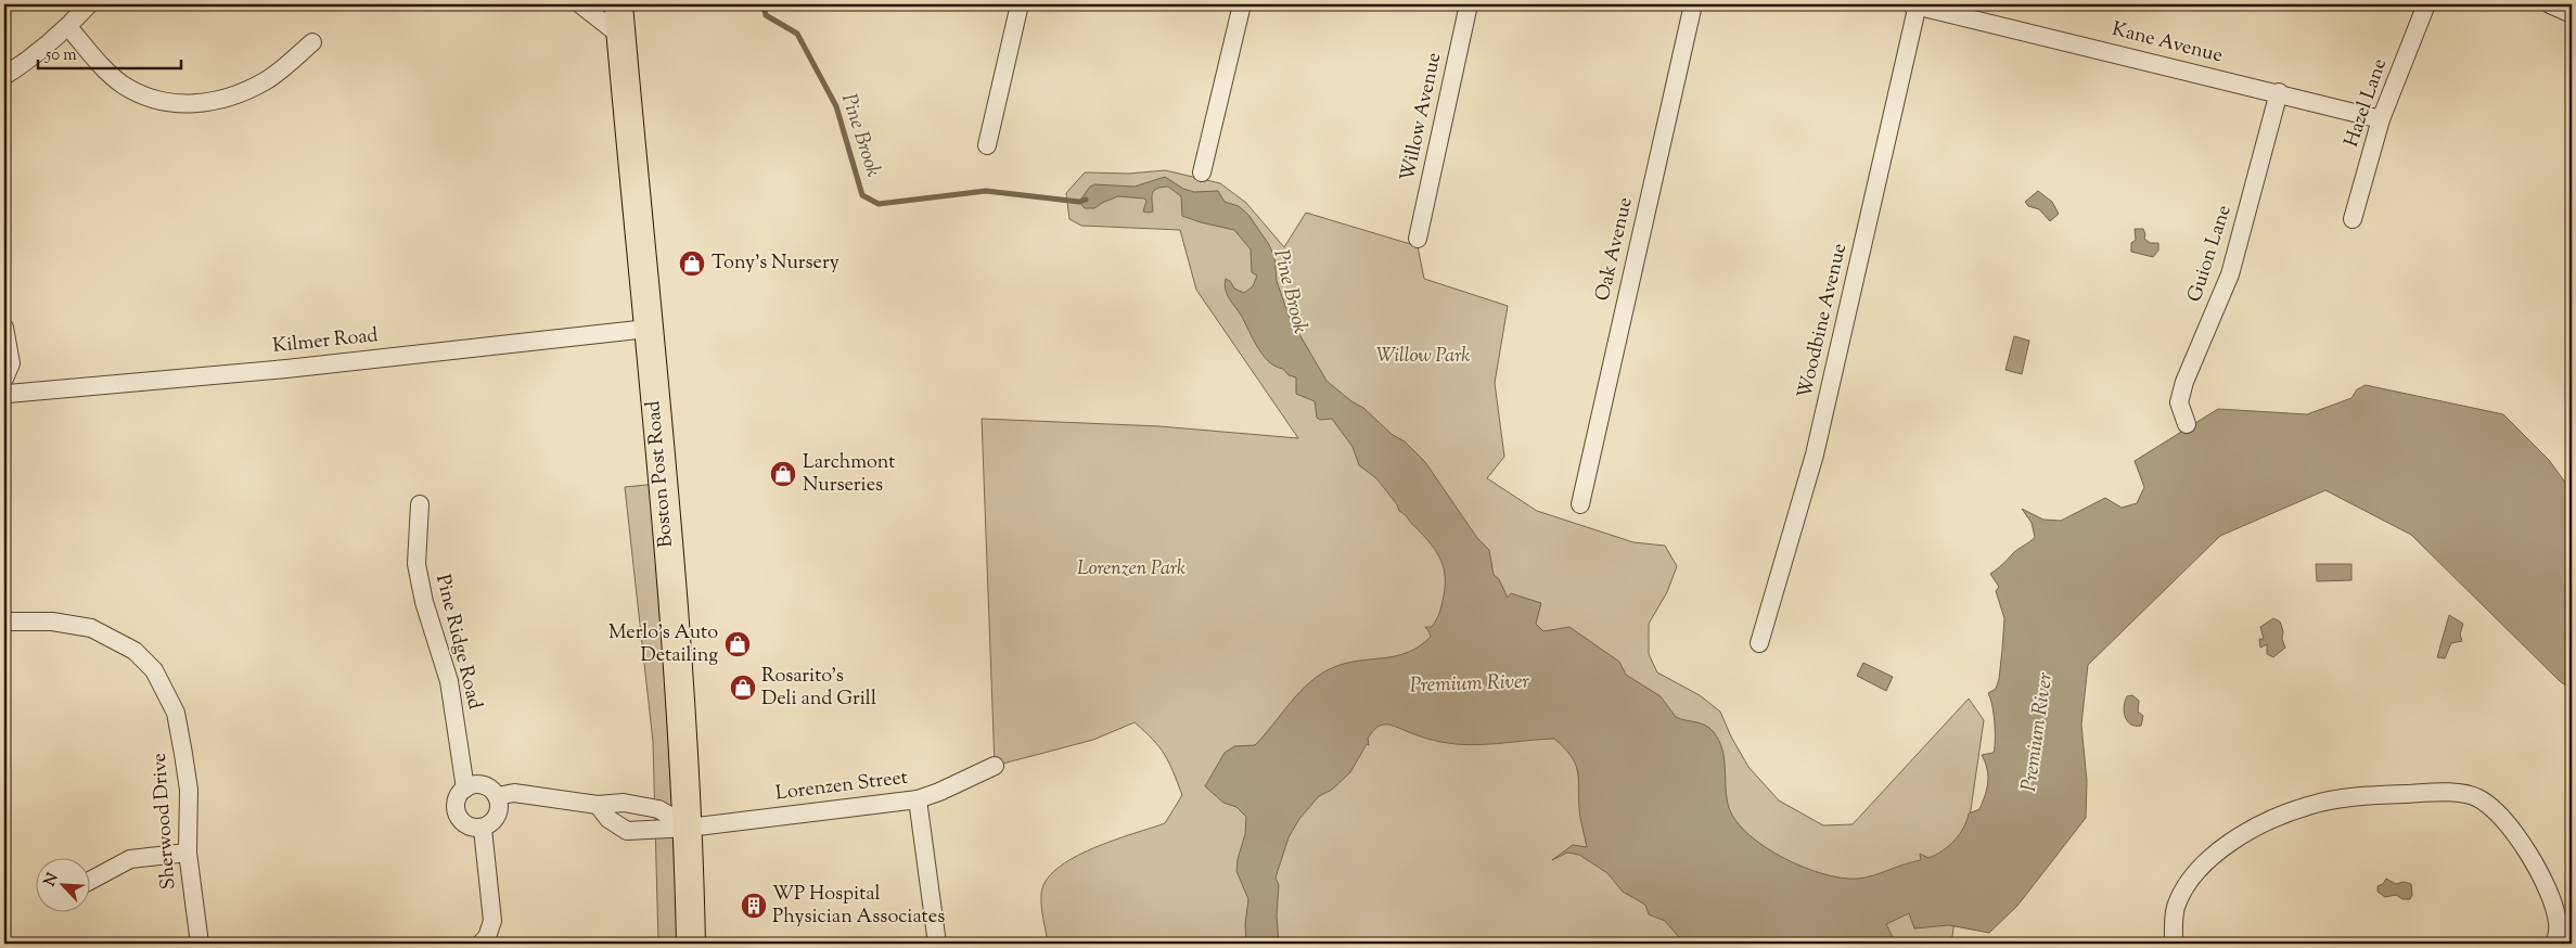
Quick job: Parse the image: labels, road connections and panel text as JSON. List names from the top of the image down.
{
  "streets": {
    "main road": ["Boston Post Road"],
    "street": [
      "Kane Avenue",
      "Hazel Lane",
      "Willow Avenue",
      "Oak Avenue",
      "Guion Lane",
      "Woodbine Avenue",
      "Kilmer Road",
      "Pine Ridge Road",
      "Lorenzen Street",
      "Sherwood Drive"
    ]
  },
  "crossings": [
    ["Kane Avenue", "Hazel Lane"],
    ["Kane Avenue", "Guion Lane"],
    ["Kane Avenue", "Woodbine Avenue"],
    ["Kilmer Road", "Boston Post Road"],
    ["Boston Post Road", "Lorenzen Street"]
  ],
  "water": ["Pine Brook", "Premium River"],
  "parks": ["Willow Park", "Lorenzen Park"],
  "places": {
    "shop": [
      "Tony's Nursery",
      "Larchmont Nurseries",
      "Merlo's Auto Detailing",
      "Rosarito's Deli and Grill"
    ],
    "building": ["WP Hospital Physician Associates"]
  },
  "scale_bar": "50 m",
  "north": "top left"
}
